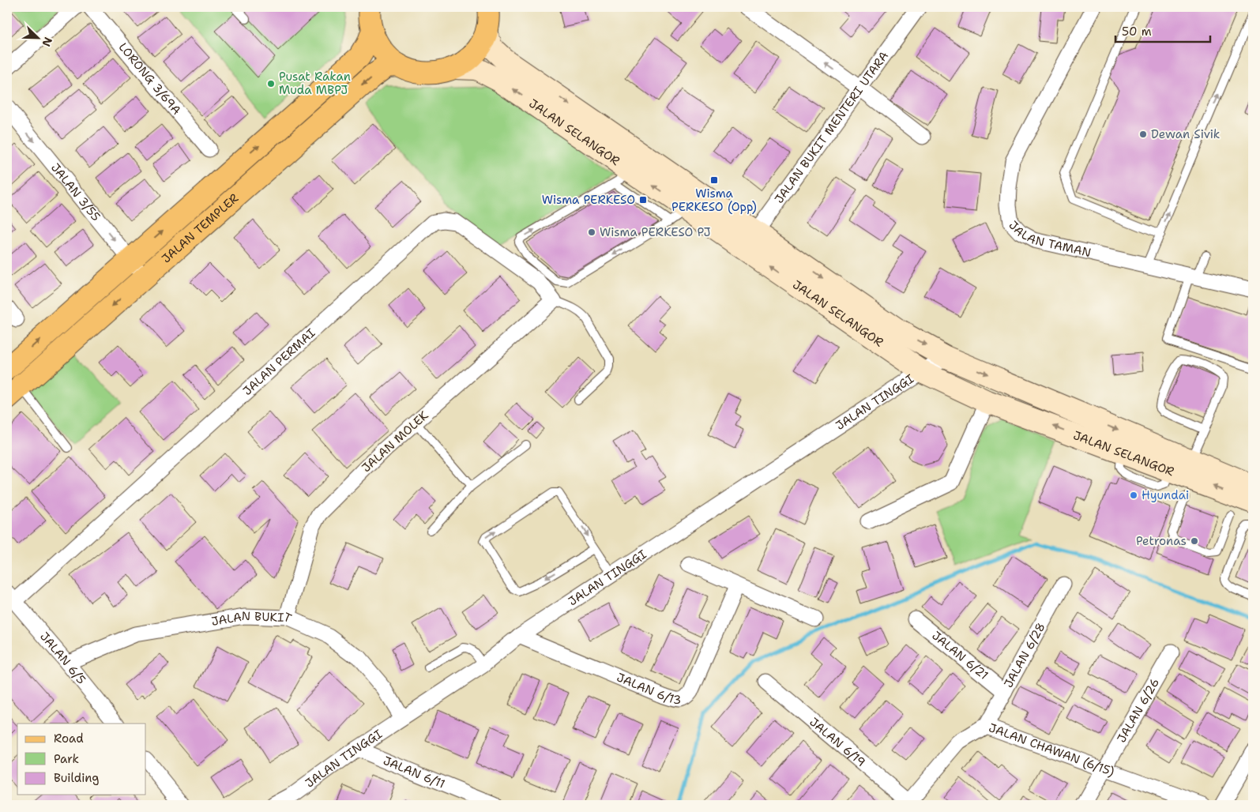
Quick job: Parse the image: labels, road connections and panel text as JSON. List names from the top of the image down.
{
  "streets": {
    "main road": ["JALAN SELANGOR", "JALAN TEMPLER"],
    "street": [
      "LORONG 3/69A",
      "JALAN BUKIT MENTERI UTARA",
      "JALAN 3/55",
      "JALAN TAMAN",
      "JALAN PERMAI",
      "JALAN TINGGI",
      "JALAN MOLEK",
      "JALAN BUKIT",
      "JALAN 6/28",
      "JALAN 6/21",
      "JALAN 6/5",
      "JALAN 6/13",
      "JALAN 6/26",
      "JALAN 6/19",
      "JALAN CHAWAN (6/15)",
      "JALAN 6/11"
    ]
  },
  "crossings": [
    ["JALAN BUKIT MENTERI UTARA", "JALAN SELANGOR"],
    ["JALAN SELANGOR", "JALAN TINGGI"],
    ["JALAN 3/55", "JALAN TEMPLER"],
    ["JALAN PERMAI", "JALAN MOLEK"],
    ["JALAN PERMAI", "JALAN 6/5"],
    ["JALAN TINGGI", "JALAN BUKIT"],
    ["JALAN TINGGI", "JALAN 6/13"],
    ["JALAN TINGGI", "JALAN 6/11"],
    ["JALAN MOLEK", "JALAN BUKIT"],
    ["JALAN BUKIT", "JALAN 6/5"],
    ["JALAN 6/28", "JALAN 6/21"],
    ["JALAN 6/28", "JALAN CHAWAN (6/15)"],
    ["JALAN 6/26", "JALAN CHAWAN (6/15)"],
    ["JALAN 6/19", "JALAN CHAWAN (6/15)"]
  ],
  "one_way": ["JALAN 3/55"],
  "places": {
    "other": [
      "Pusat Rakan Muda MBPJ",
      "Dewan Sivik",
      "Wisma PERKESO PJ",
      "Hyundai",
      "Petronas"
    ],
    "transit": ["Wisma PERKESO (Opp)", "Wisma PERKESO"]
  },
  "legend": ["Road", "Park", "Building"],
  "scale_bar": "50 m",
  "north": "bottom right"
}
